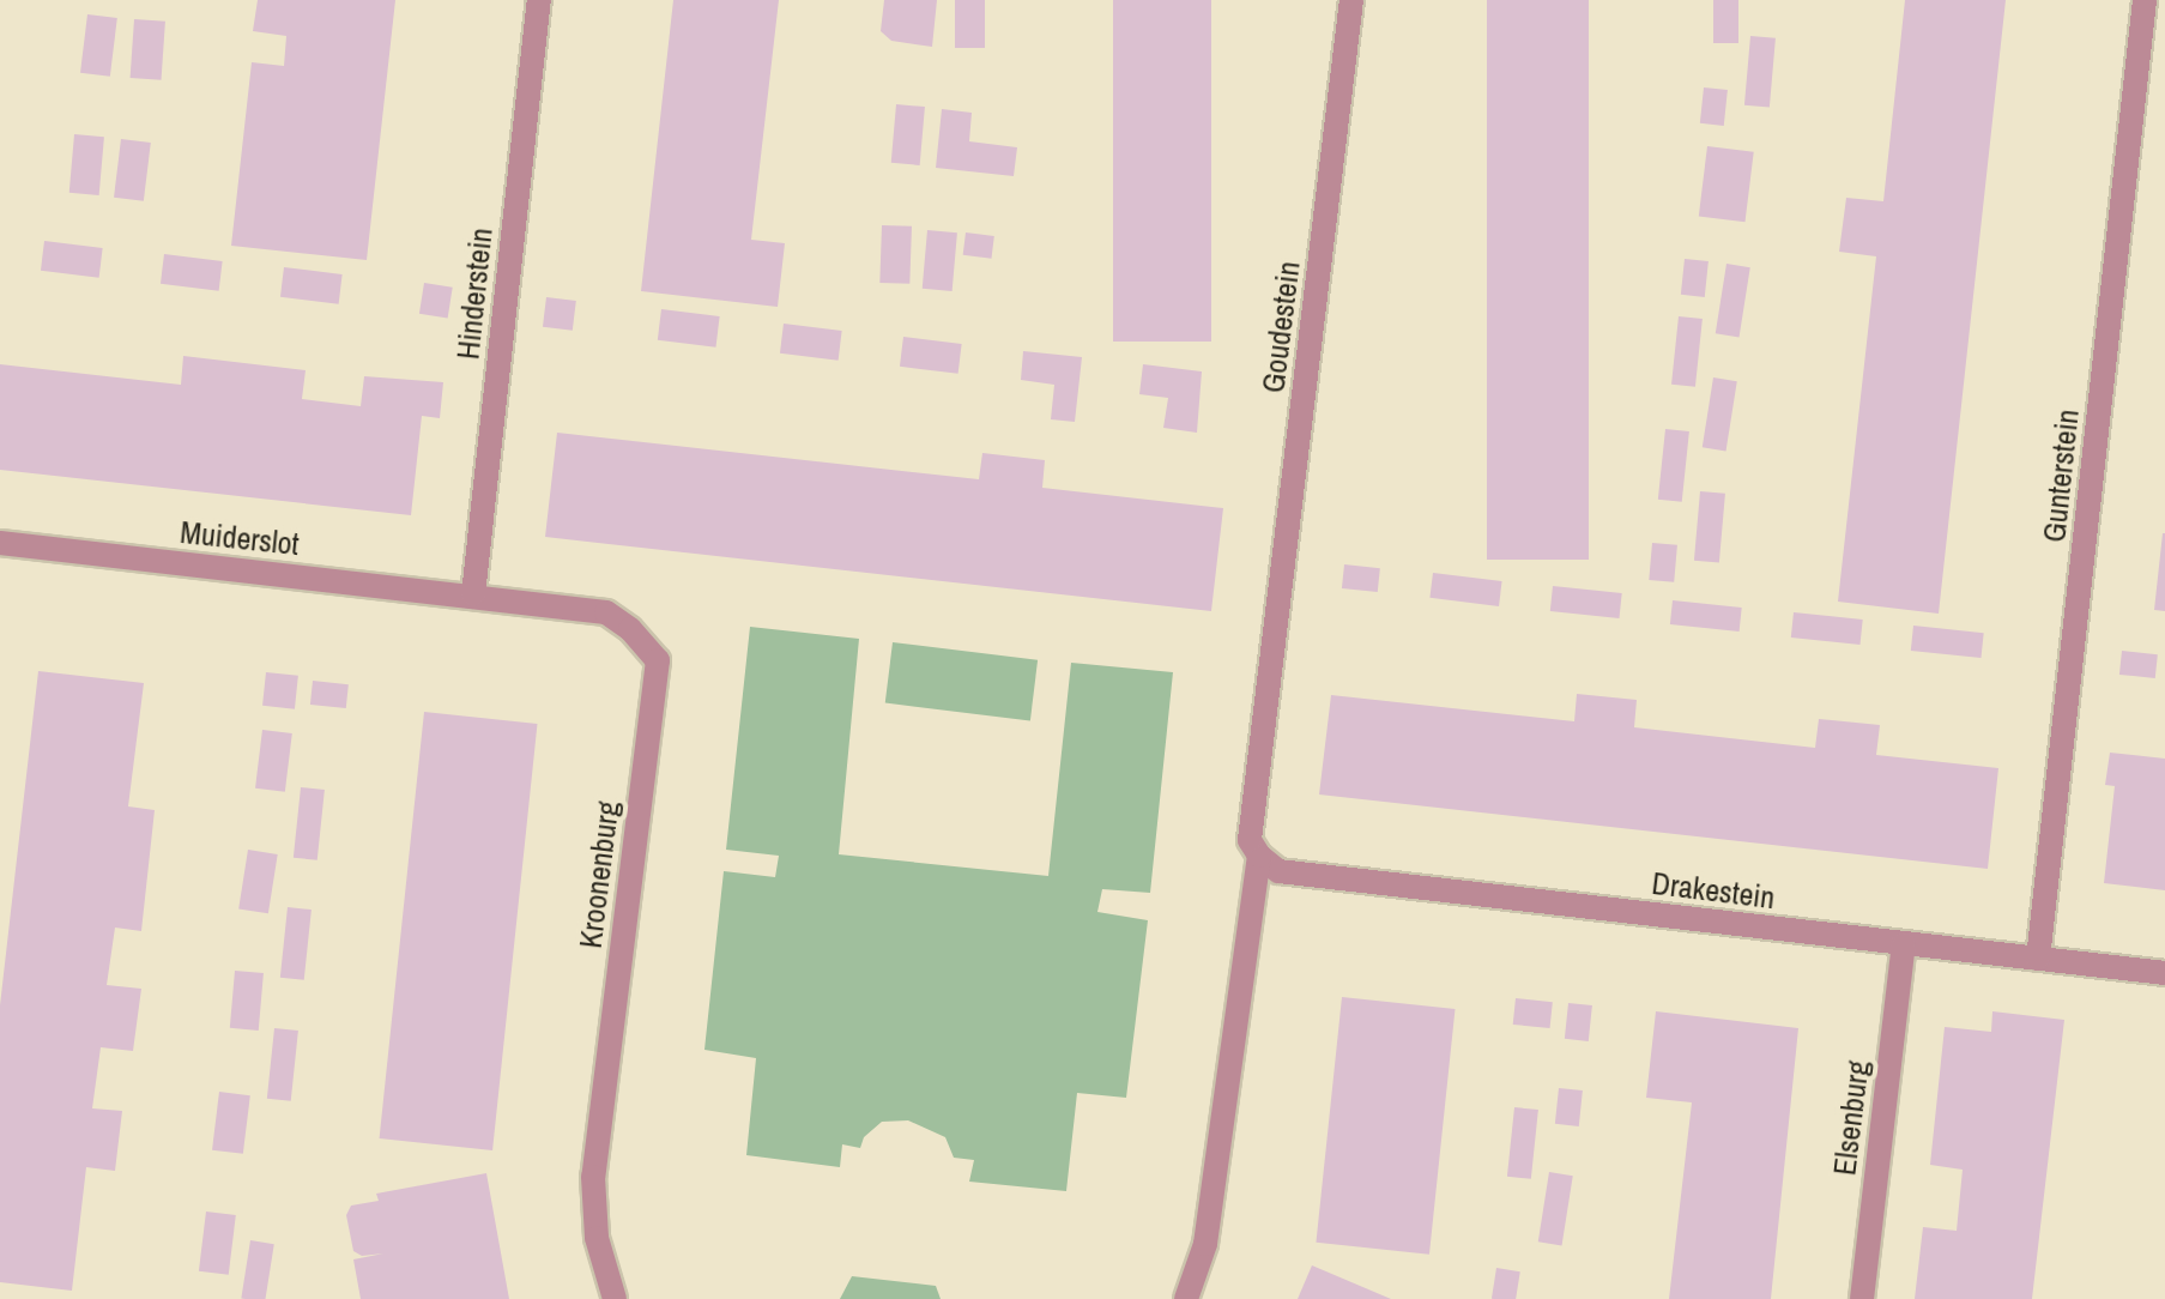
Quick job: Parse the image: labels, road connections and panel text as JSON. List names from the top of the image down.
{
  "streets": {
    "street": [
      "Hinderstein",
      "Goudestein",
      "Gunterstein",
      "Muiderslot",
      "Kroonenburg",
      "Drakestein",
      "Elsenburg"
    ]
  },
  "crossings": [
    ["Hinderstein", "Muiderslot"],
    ["Hinderstein", "Kroonenburg"],
    ["Goudestein", "Drakestein"],
    ["Gunterstein", "Drakestein"],
    ["Muiderslot", "Kroonenburg"],
    ["Drakestein", "Elsenburg"]
  ]
}
